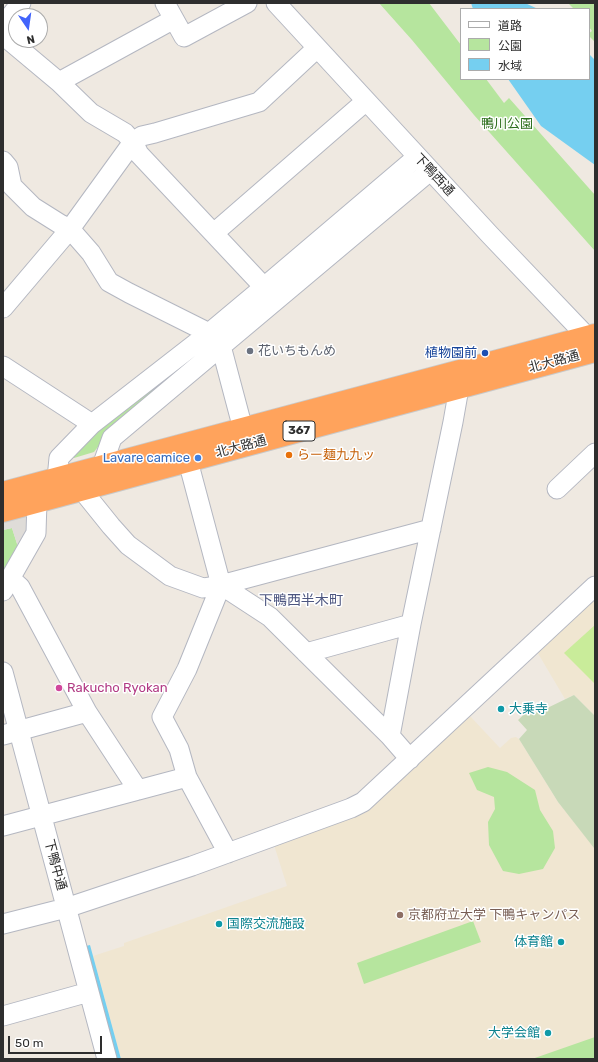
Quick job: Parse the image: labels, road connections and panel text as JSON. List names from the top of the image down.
{
  "streets": {
    "highway": ["北大路通", "367"],
    "street": ["下鴨西通", "下鴨中通"]
  },
  "crossings": [
    ["下鴨西通", "北大路通"]
  ],
  "districts": ["下鴨西半木町"],
  "parks": ["鴨川公園"],
  "places": [
    "花いちもんめ",
    "植物園前",
    "らー麺九九ッ",
    "Lavare camice",
    "Rakucho Ryokan",
    "大乗寺",
    "京都府立大学 下鴨キャンパス",
    "国際交流施設",
    "体育館",
    "大学会館"
  ],
  "legend": ["道路", "公園", "水域"],
  "scale_bar": "50 m",
  "north": "bottom"
}
